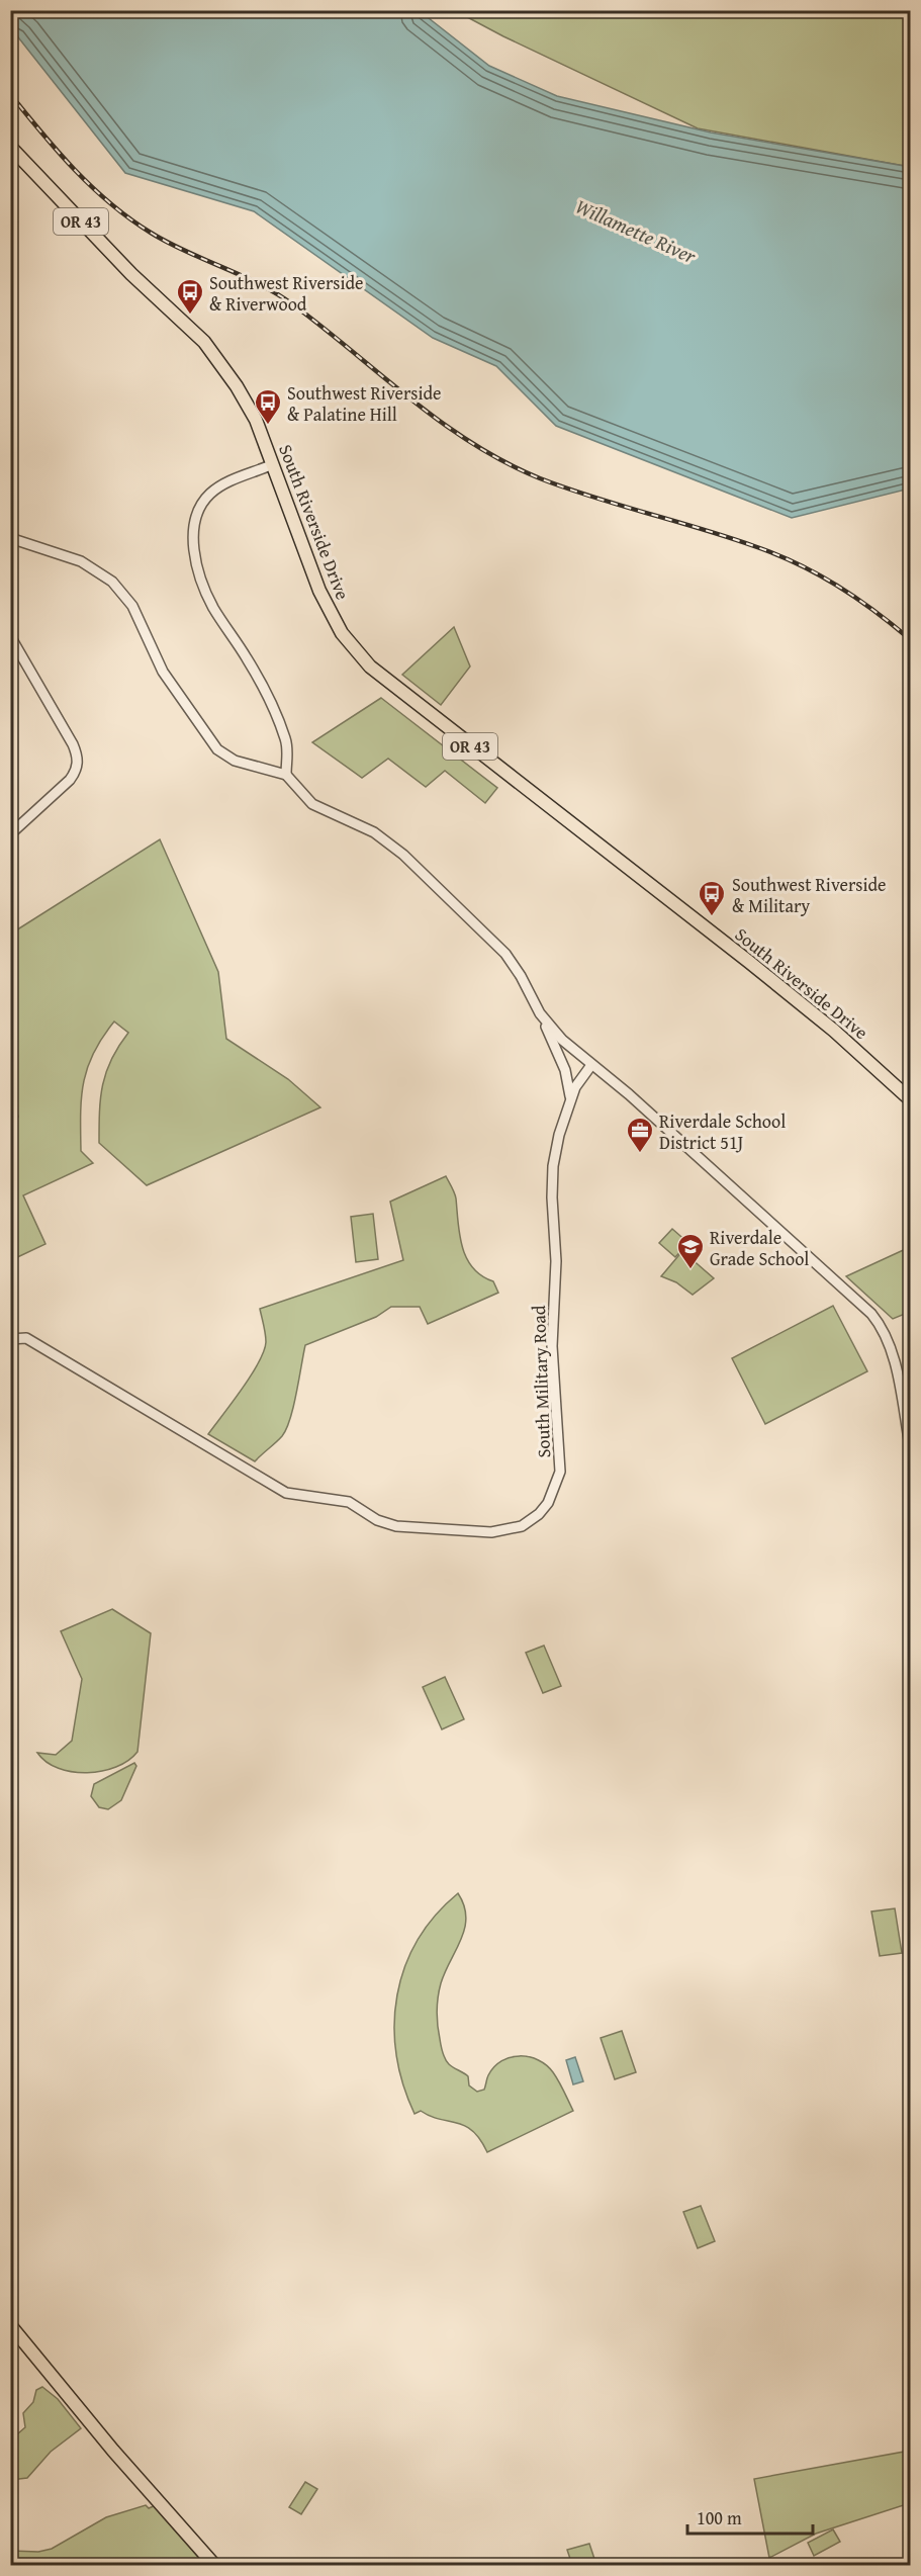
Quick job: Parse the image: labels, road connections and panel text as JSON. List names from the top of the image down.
{
  "streets": {
    "main road": ["OR 43", "South Riverside Drive"],
    "street": ["South Military Road"]
  },
  "water": ["Willamette River"],
  "places": {
    "bus stop": ["Southwest Riverside & Riverwood", "Southwest Riverside & Palatine Hill", "Southwest Riverside & Military"],
    "office": ["Riverdale School District 51J"],
    "school or university": ["Riverdale Grade School"]
  },
  "scale_bar": "100 m"
}
